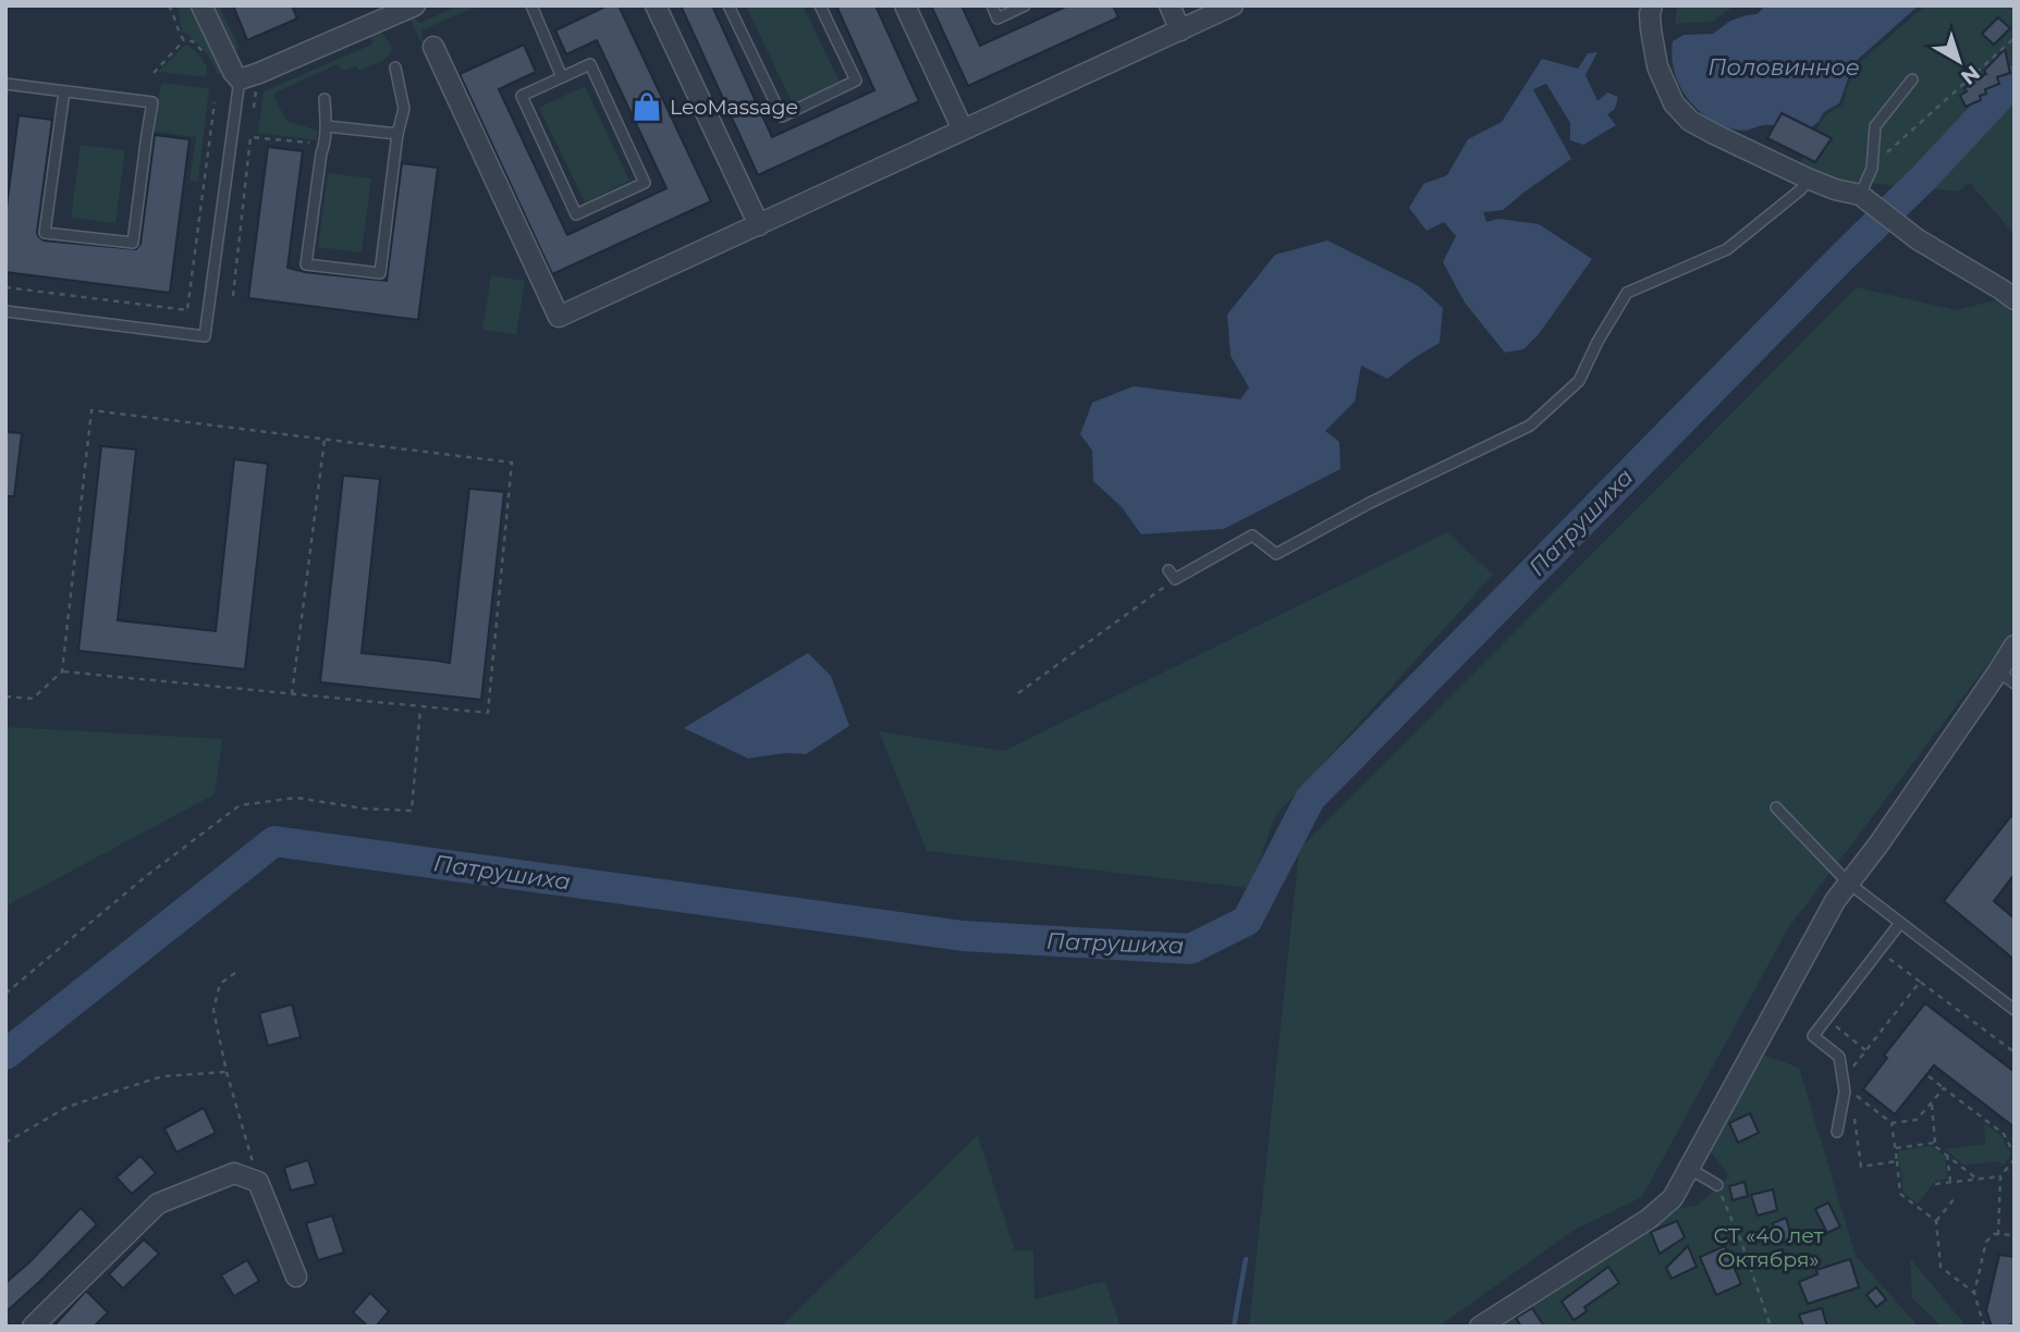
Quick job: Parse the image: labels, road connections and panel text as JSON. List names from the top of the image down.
{
  "water": ["Половинное", "Патрушиха"],
  "parks": ["СТ «40 лет Октября»"],
  "places": {
    "shop": ["LeoMassage"]
  },
  "north": "bottom right"
}
